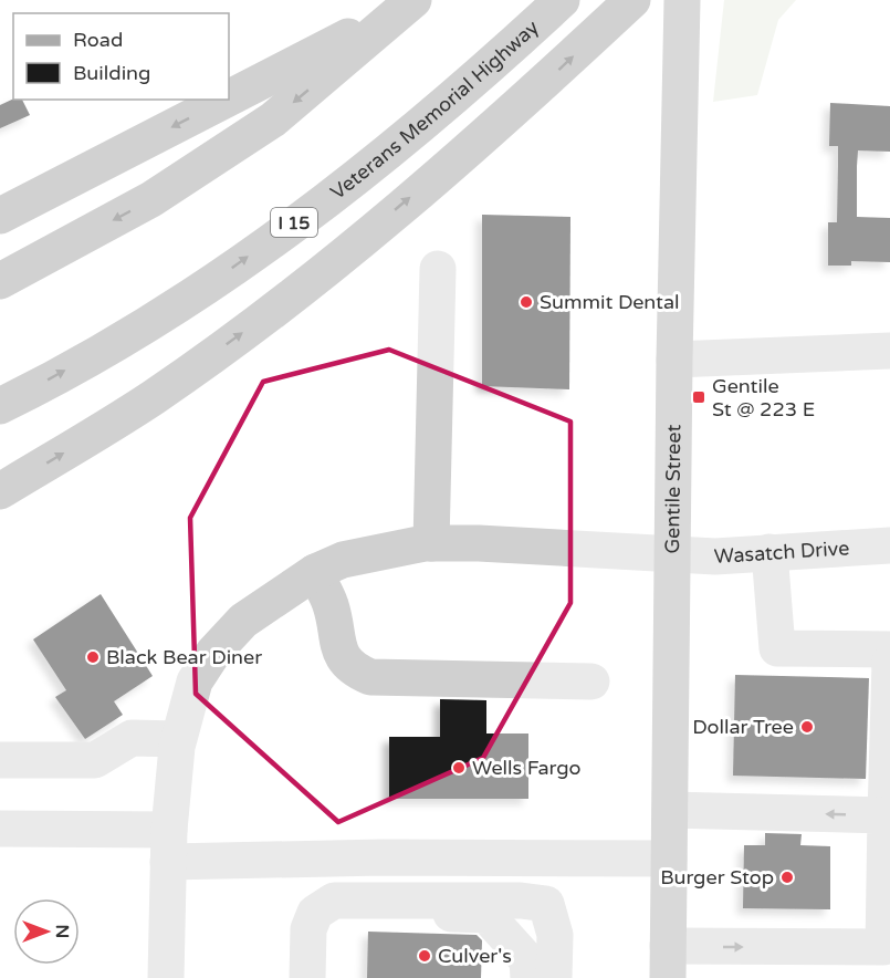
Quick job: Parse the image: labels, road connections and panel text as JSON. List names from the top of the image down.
{
  "streets": {
    "highway": ["Veterans Memorial Highway", "I 15"],
    "main road": ["Gentile Street"],
    "street": ["Wasatch Drive"]
  },
  "crossings": [
    ["Gentile Street", "Wasatch Drive"]
  ],
  "places": {
    "other": [
      "Summit Dental",
      "Black Bear Diner",
      "Dollar Tree",
      "Wells Fargo",
      "Burger Stop",
      "Culver's"
    ],
    "transit": ["Gentile St @ 223 E"]
  },
  "legend": ["Road", "Building"],
  "north": "right"
}
